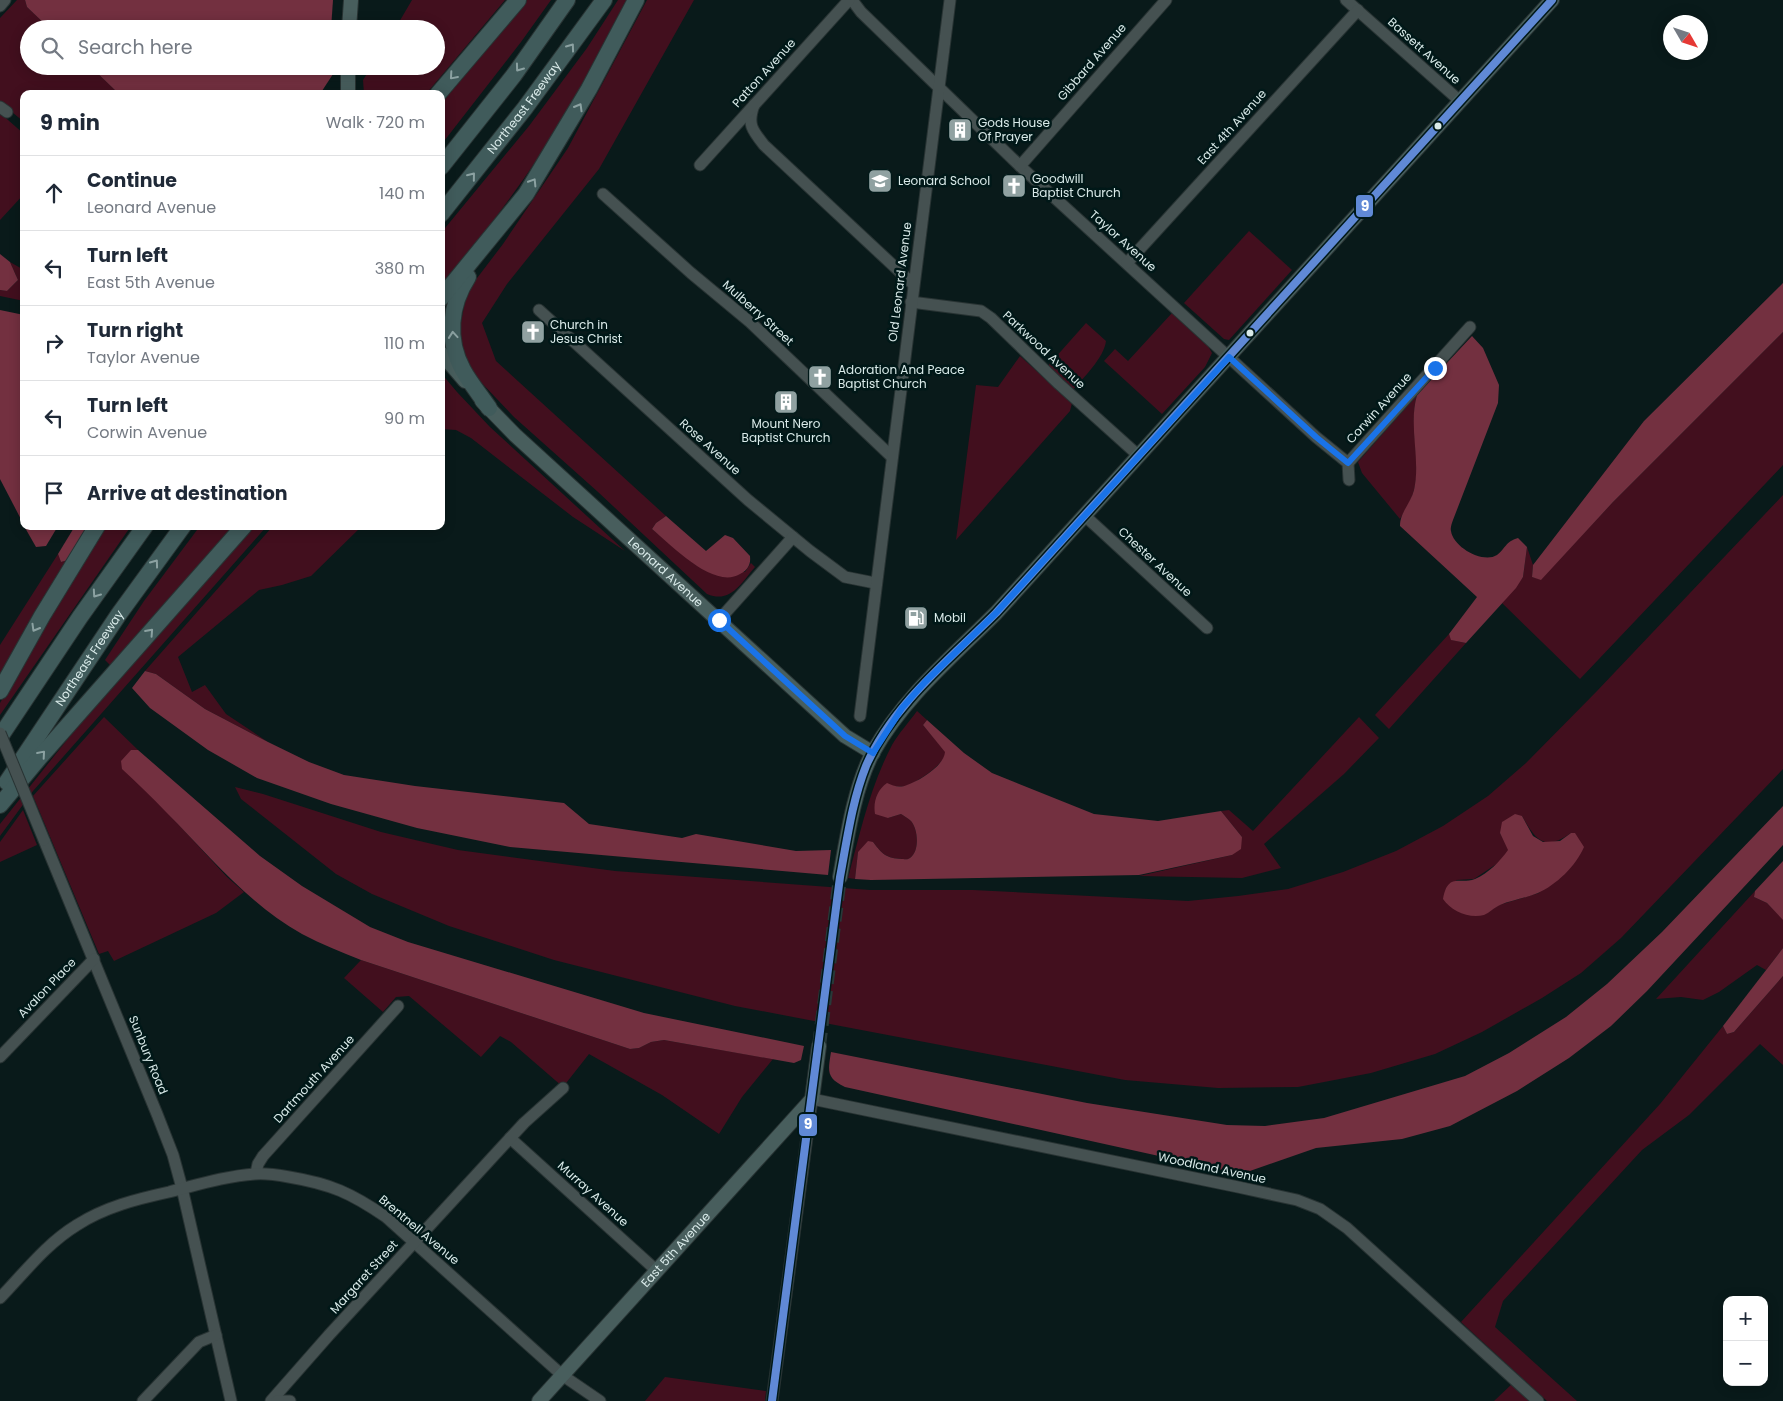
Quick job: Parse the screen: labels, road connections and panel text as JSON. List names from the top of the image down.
{
  "streets": {
    "highway": ["Northeast Freeway"],
    "main road": ["Leonard Avenue", "East 5th Avenue"],
    "street": [
      "Bassett Avenue",
      "Gibbard Avenue",
      "Patton Avenue",
      "East 4th Avenue",
      "Taylor Avenue",
      "Old Leonard Avenue",
      "Mulberry Street",
      "Parkwood Avenue",
      "Corwin Avenue",
      "Rose Avenue",
      "Chester Avenue",
      "Avalon Place",
      "Sunbury Road",
      "Dartmouth Avenue",
      "Woodland Avenue",
      "Murray Avenue",
      "Brentnell Avenue",
      "Margaret Street"
    ]
  },
  "crossings": [
    ["Bassett Avenue", "East 4th Avenue"],
    ["Gibbard Avenue", "Taylor Avenue"],
    ["Patton Avenue", "Taylor Avenue"],
    ["East 4th Avenue", "Taylor Avenue"],
    ["Taylor Avenue", "Old Leonard Avenue"],
    ["Taylor Avenue", "Corwin Avenue"],
    ["Old Leonard Avenue", "Mulberry Street"],
    ["Old Leonard Avenue", "Parkwood Avenue"],
    ["Old Leonard Avenue", "Rose Avenue"],
    ["Avalon Place", "Sunbury Road"],
    ["Sunbury Road", "Brentnell Avenue"],
    ["Dartmouth Avenue", "Brentnell Avenue"],
    ["Woodland Avenue", "East 5th Avenue"],
    ["Murray Avenue", "East 5th Avenue"],
    ["Murray Avenue", "Margaret Street"],
    ["Brentnell Avenue", "East 5th Avenue"],
    ["Brentnell Avenue", "Margaret Street"]
  ],
  "places": {
    "building": ["Gods House Of Prayer", "Mount Nero Baptist Church"],
    "school or university": ["Leonard School"],
    "church": ["Goodwill Baptist Church", "Church in Jesus Christ", "Adoration And Peace Baptist Church"],
    "fuel station": ["Mobil"]
  },
  "lines": ["transit line 9"],
  "north": "bottom right",
  "page": {
    "search": "Search here",
    "heading": ["9 min", "Walk · 720 m"],
    "list": [
      ["Continue", "Leonard Avenue", "140 m"],
      ["Turn left", "East 5th Avenue", "380 m"],
      ["Turn right", "Taylor Avenue", "110 m"],
      ["Turn left", "Corwin Avenue", "90 m"],
      "Arrive at destination"
    ],
    "map_buttons": ["+", "−"]
  }
}
